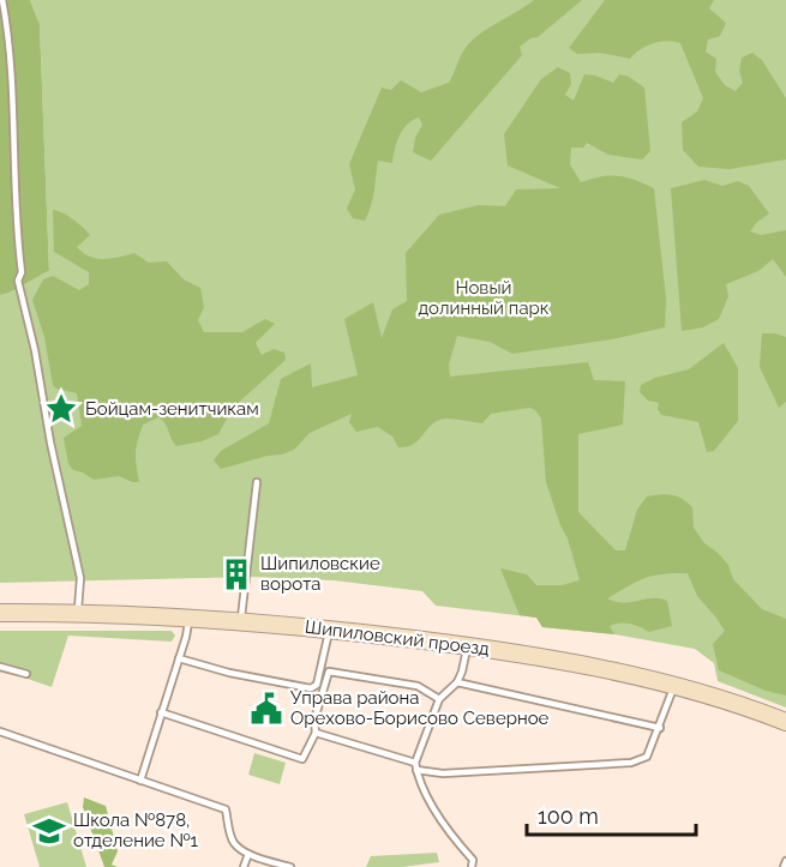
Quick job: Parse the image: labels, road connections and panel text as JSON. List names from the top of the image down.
{
  "streets": {
    "main road": ["Шипиловский проезд"]
  },
  "parks": ["Новый долинный парк"],
  "places": {
    "place": ["Бойцам-зенитчикам"],
    "building": ["Шипиловские ворота"],
    "public building": ["Управа района Орехово-Борисово Северное"],
    "school or university": ["Школа №878, отделение №1"]
  },
  "scale_bar": "100 m"
}
